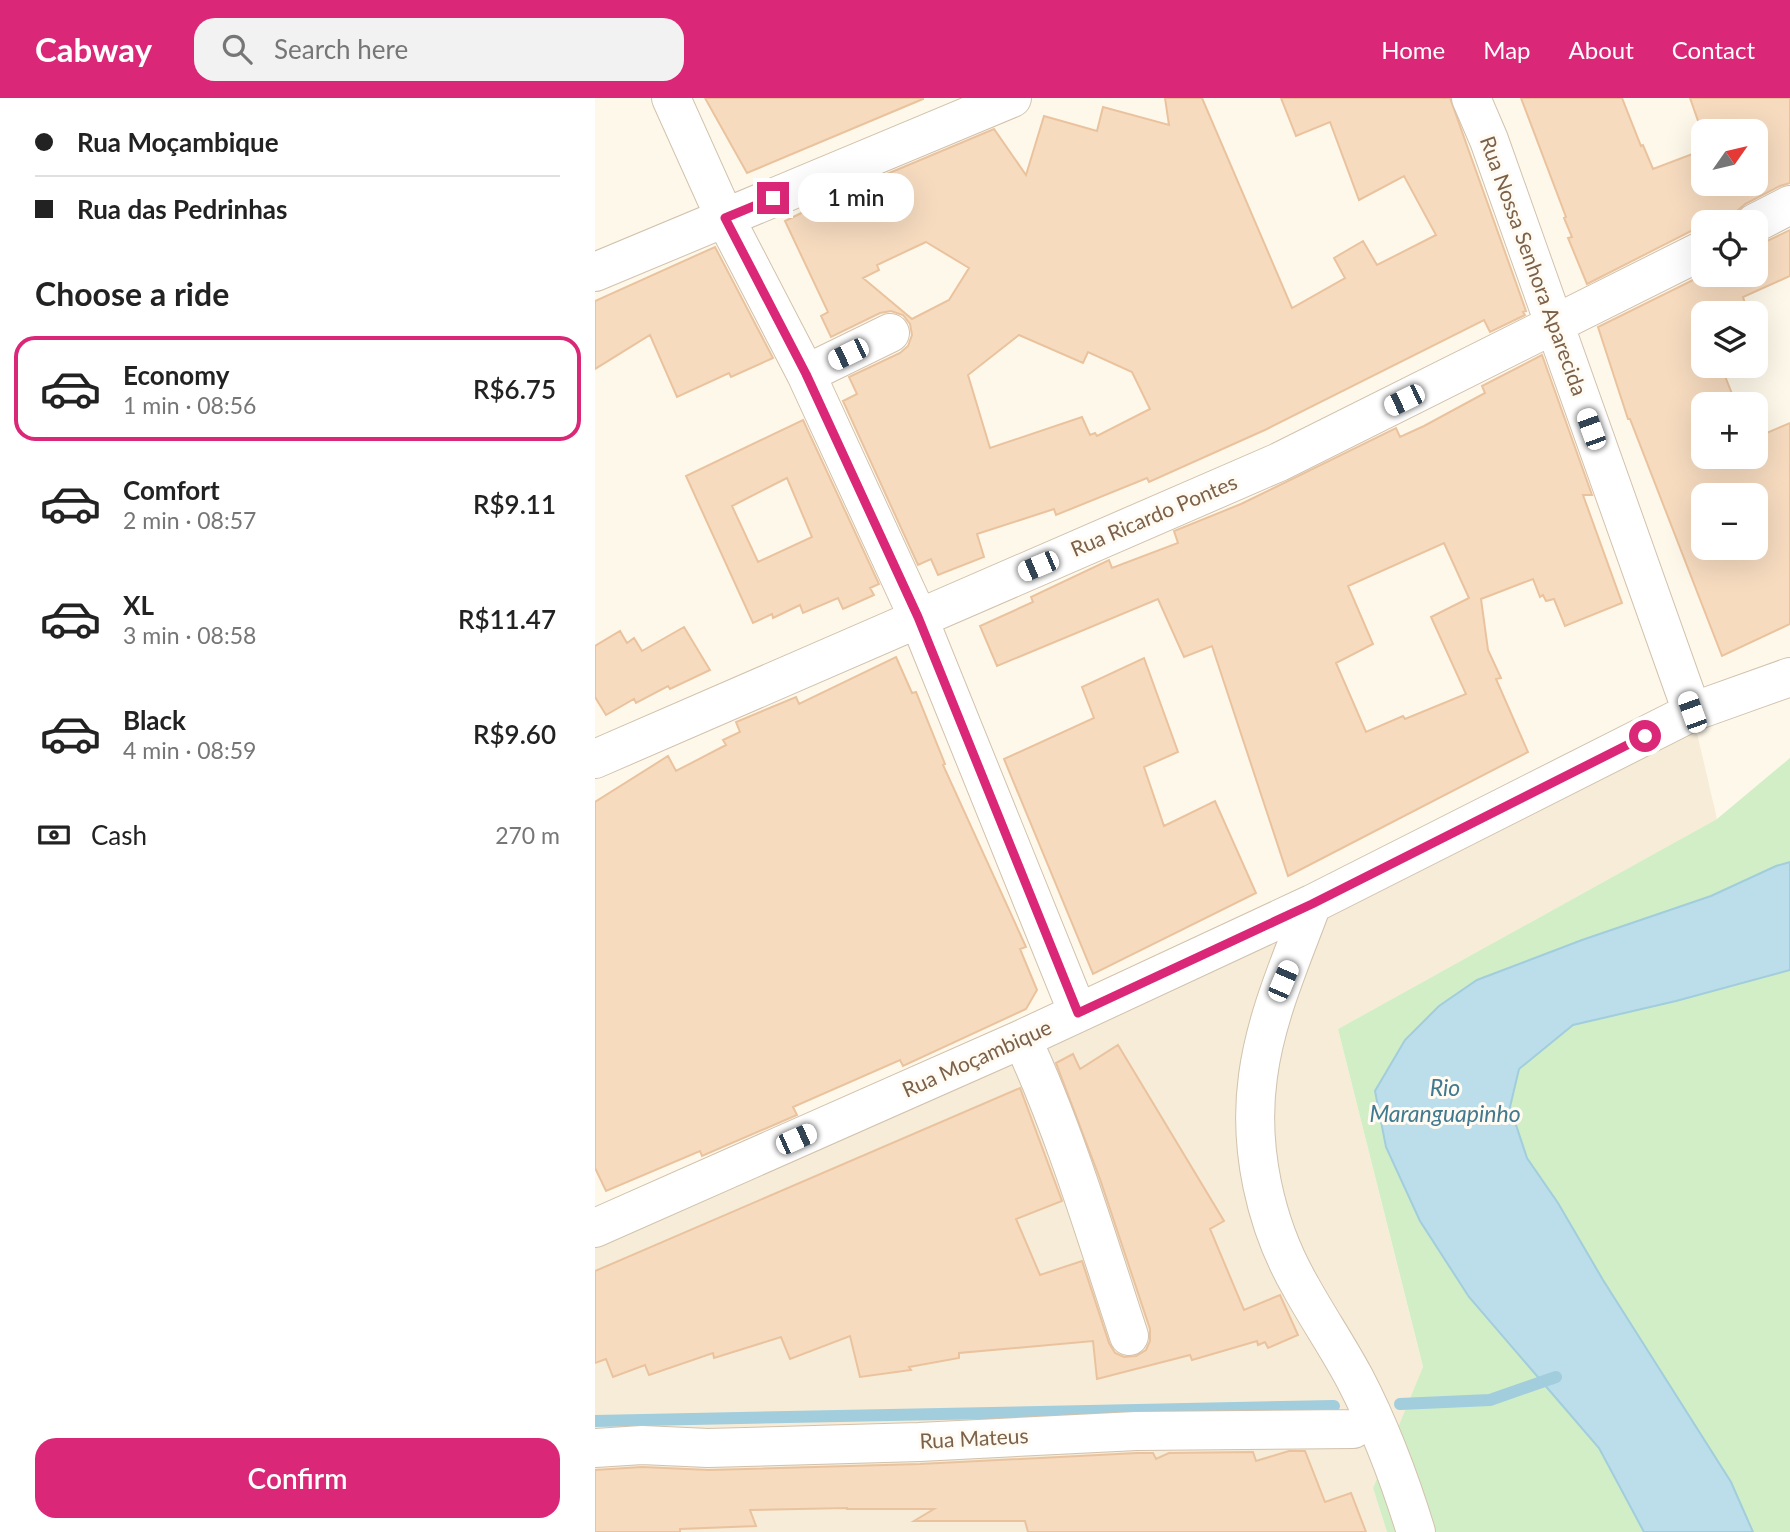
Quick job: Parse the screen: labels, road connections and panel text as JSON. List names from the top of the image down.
{
  "streets": {
    "street": [
      "Rua Nossa Senhora Aparecida",
      "Rua Ricardo Pontes",
      "Rua Moçambique",
      "Rua Mateus"
    ]
  },
  "crossings": [
    ["Rua Nossa Senhora Aparecida", "Rua Ricardo Pontes"],
    ["Rua Nossa Senhora Aparecida", "Rua Moçambique"]
  ],
  "water": ["Rio Maranguapinho"],
  "north": "top right",
  "page": {
    "header": "Cabway",
    "search": "Search here",
    "nav": [
      "Home",
      "Map",
      "About",
      "Contact"
    ],
    "banner": ["Rua Moçambique", "Rua das Pedrinhas"],
    "map_buttons": ["+", "−"],
    "bubble": "1 min",
    "heading": "Choose a ride",
    "list": [
      {
        "name": "Economy",
        "note": "1 min · 08:56",
        "value": "R$6.75"
      },
      {
        "name": "Comfort",
        "note": "2 min · 08:57",
        "value": "R$9.11"
      },
      {
        "name": "XL",
        "note": "3 min · 08:58",
        "value": "R$11.47"
      },
      {
        "name": "Black",
        "note": "4 min · 08:59",
        "value": "R$9.60"
      }
    ],
    "pay": ["Cash", "270 m"],
    "buttons": "Confirm"
  }
}
